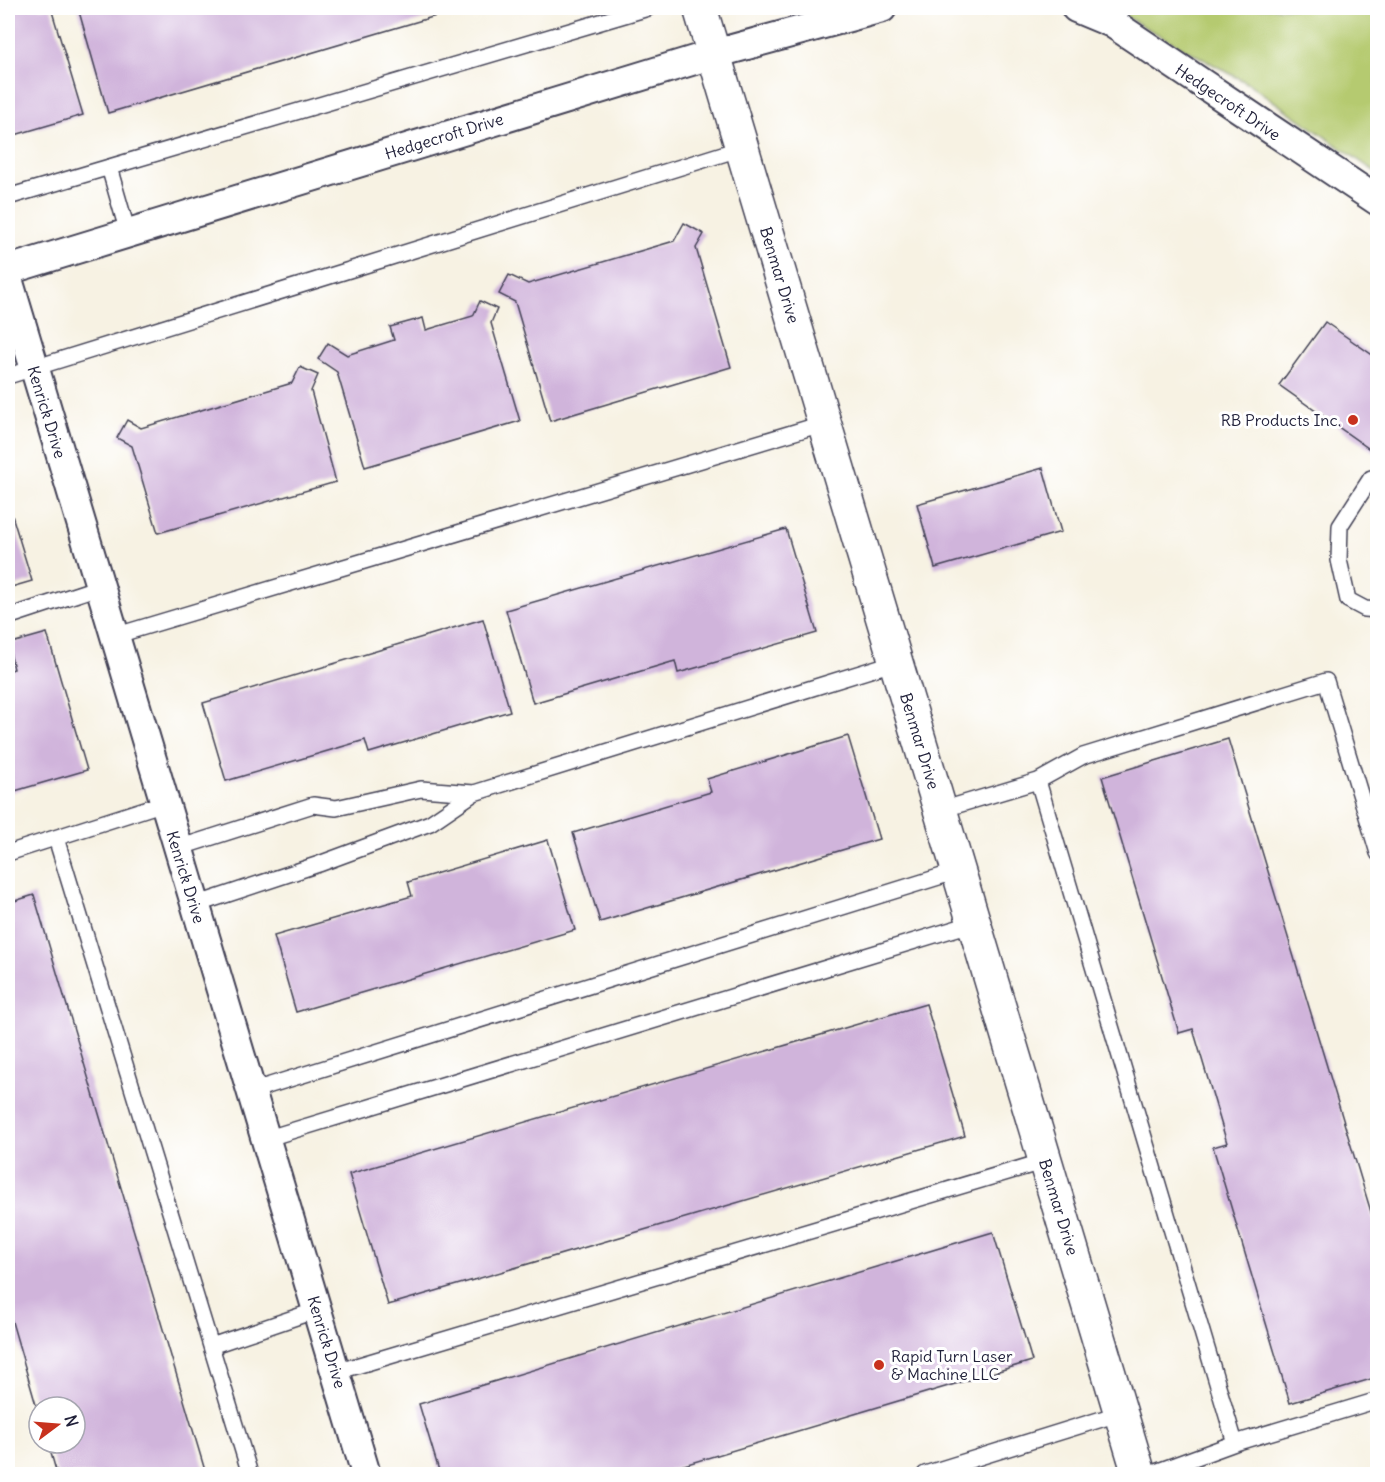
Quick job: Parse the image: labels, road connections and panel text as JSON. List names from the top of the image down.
{
  "streets": {
    "street": ["Hedgecroft Drive", "Benmar Drive", "Kenrick Drive"]
  },
  "crossings": [
    ["Hedgecroft Drive", "Benmar Drive"]
  ],
  "places": ["RB Products Inc.", "Rapid Turn Laser & Machine LLC"],
  "north": "right"
}
